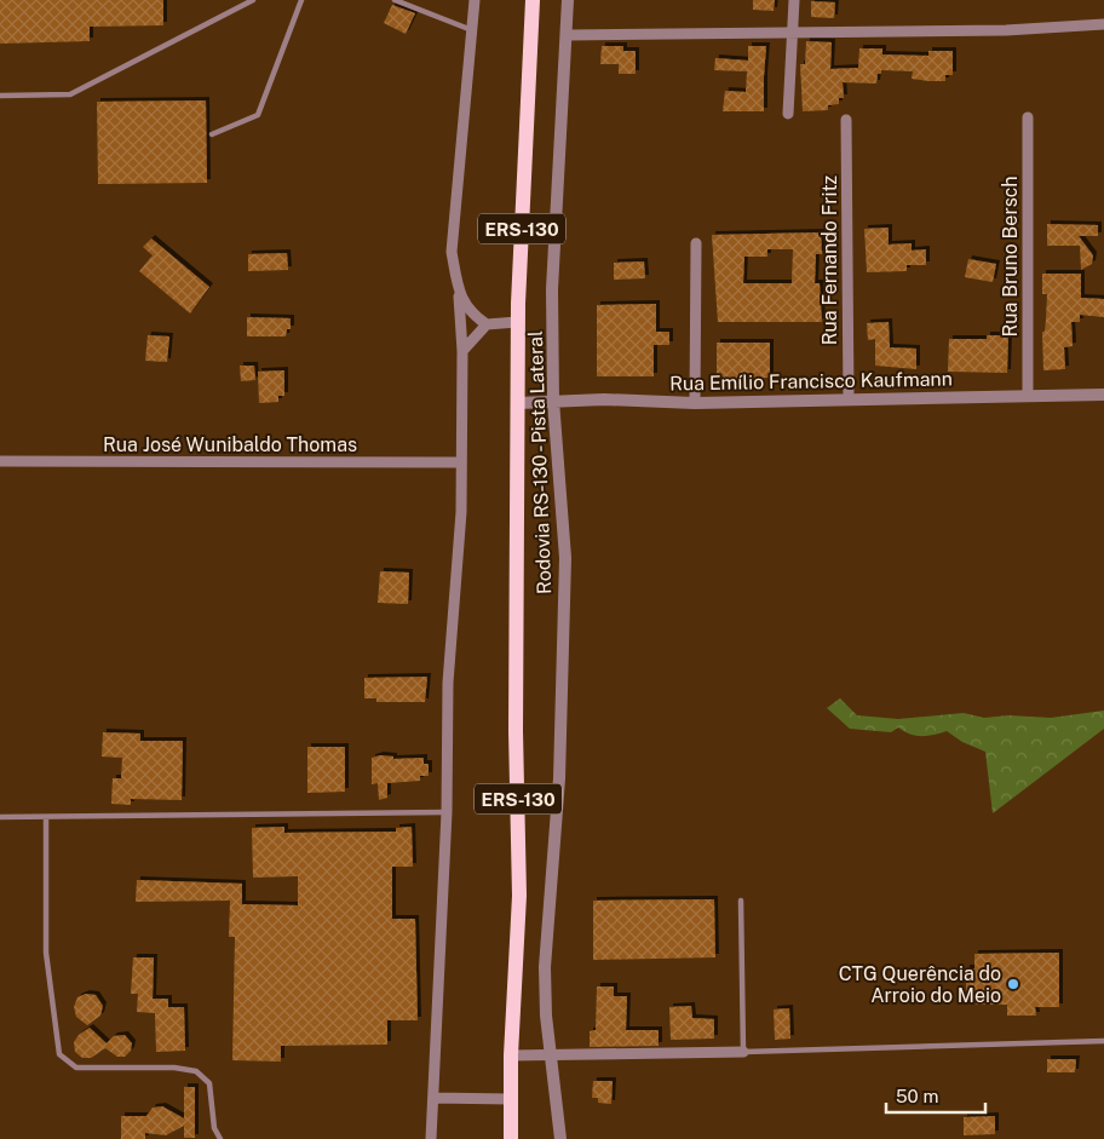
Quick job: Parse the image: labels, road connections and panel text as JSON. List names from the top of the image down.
{
  "streets": {
    "main road": ["ERS-130"],
    "street": [
      "Rua Bruno Bersch",
      "Rua Fernando Fritz",
      "Rua Emílio Francisco Kaufmann",
      "Rua José Wunibaldo Thomas",
      "Rodovia RS-130 - Pista Lateral"
    ]
  },
  "crossings": [
    ["ERS-130", "Rua Emílio Francisco Kaufmann"],
    ["Rua Bruno Bersch", "Rua Emílio Francisco Kaufmann"],
    ["Rua Fernando Fritz", "Rua Emílio Francisco Kaufmann"],
    ["Rua Emílio Francisco Kaufmann", "Rodovia RS-130 - Pista Lateral"]
  ],
  "places": ["CTG Querência do Arroio do Meio"],
  "scale_bar": "50 m"
}
